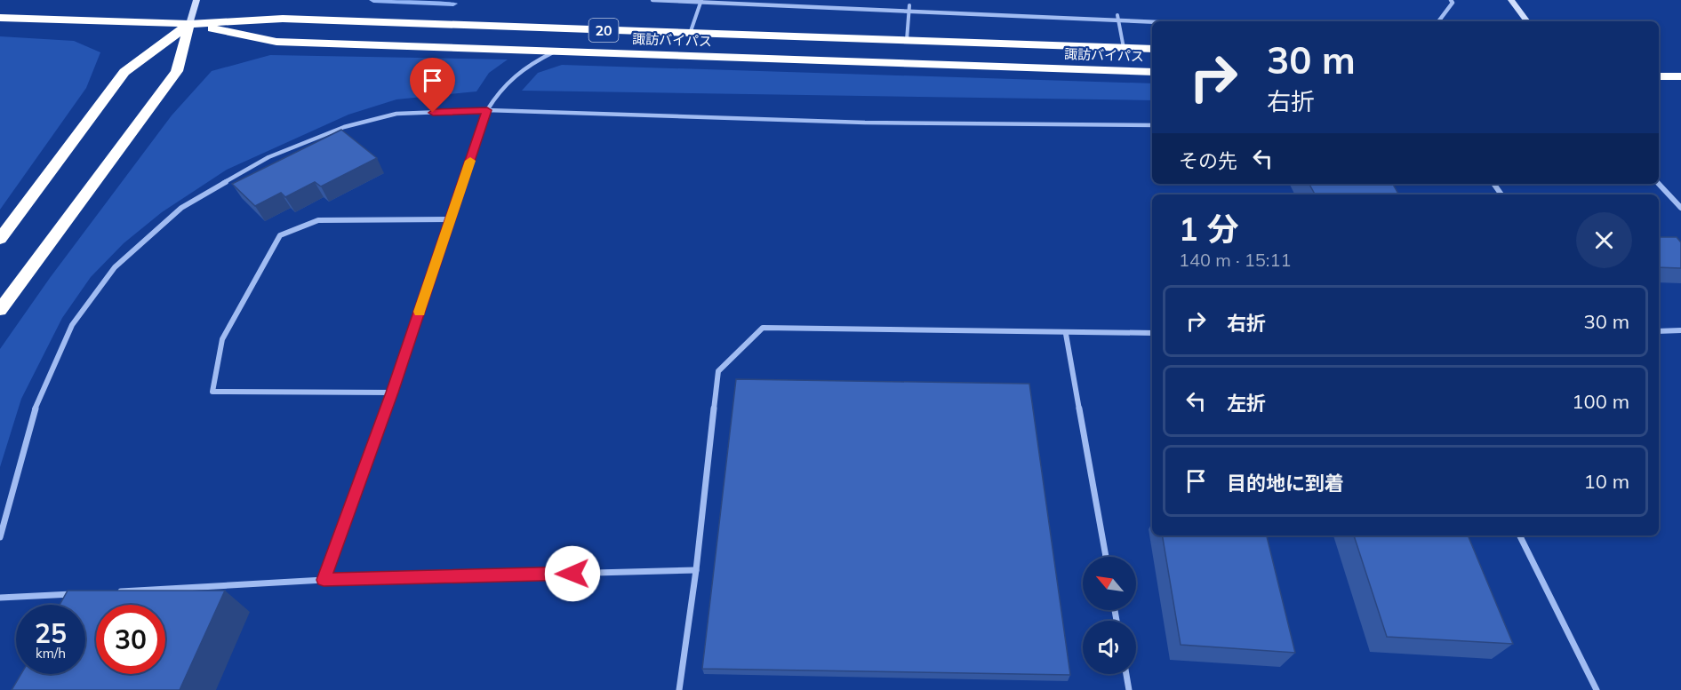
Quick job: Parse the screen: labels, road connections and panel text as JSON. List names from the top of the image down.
{
  "streets": {
    "highway": ["20", "諏訪バイパス"]
  },
  "north": "top left",
  "page": {
    "turn": ["30 m", "右折"],
    "then": "その先",
    "heading": ["1 分", "140 m · 15:11"],
    "list": [
      {
        "name": "右折",
        "value": "30 m"
      },
      {
        "name": "左折",
        "value": "100 m"
      },
      {
        "name": "目的地に到着",
        "value": "10 m"
      }
    ],
    "speed": "25 km/h",
    "limit": "30"
  }
}
